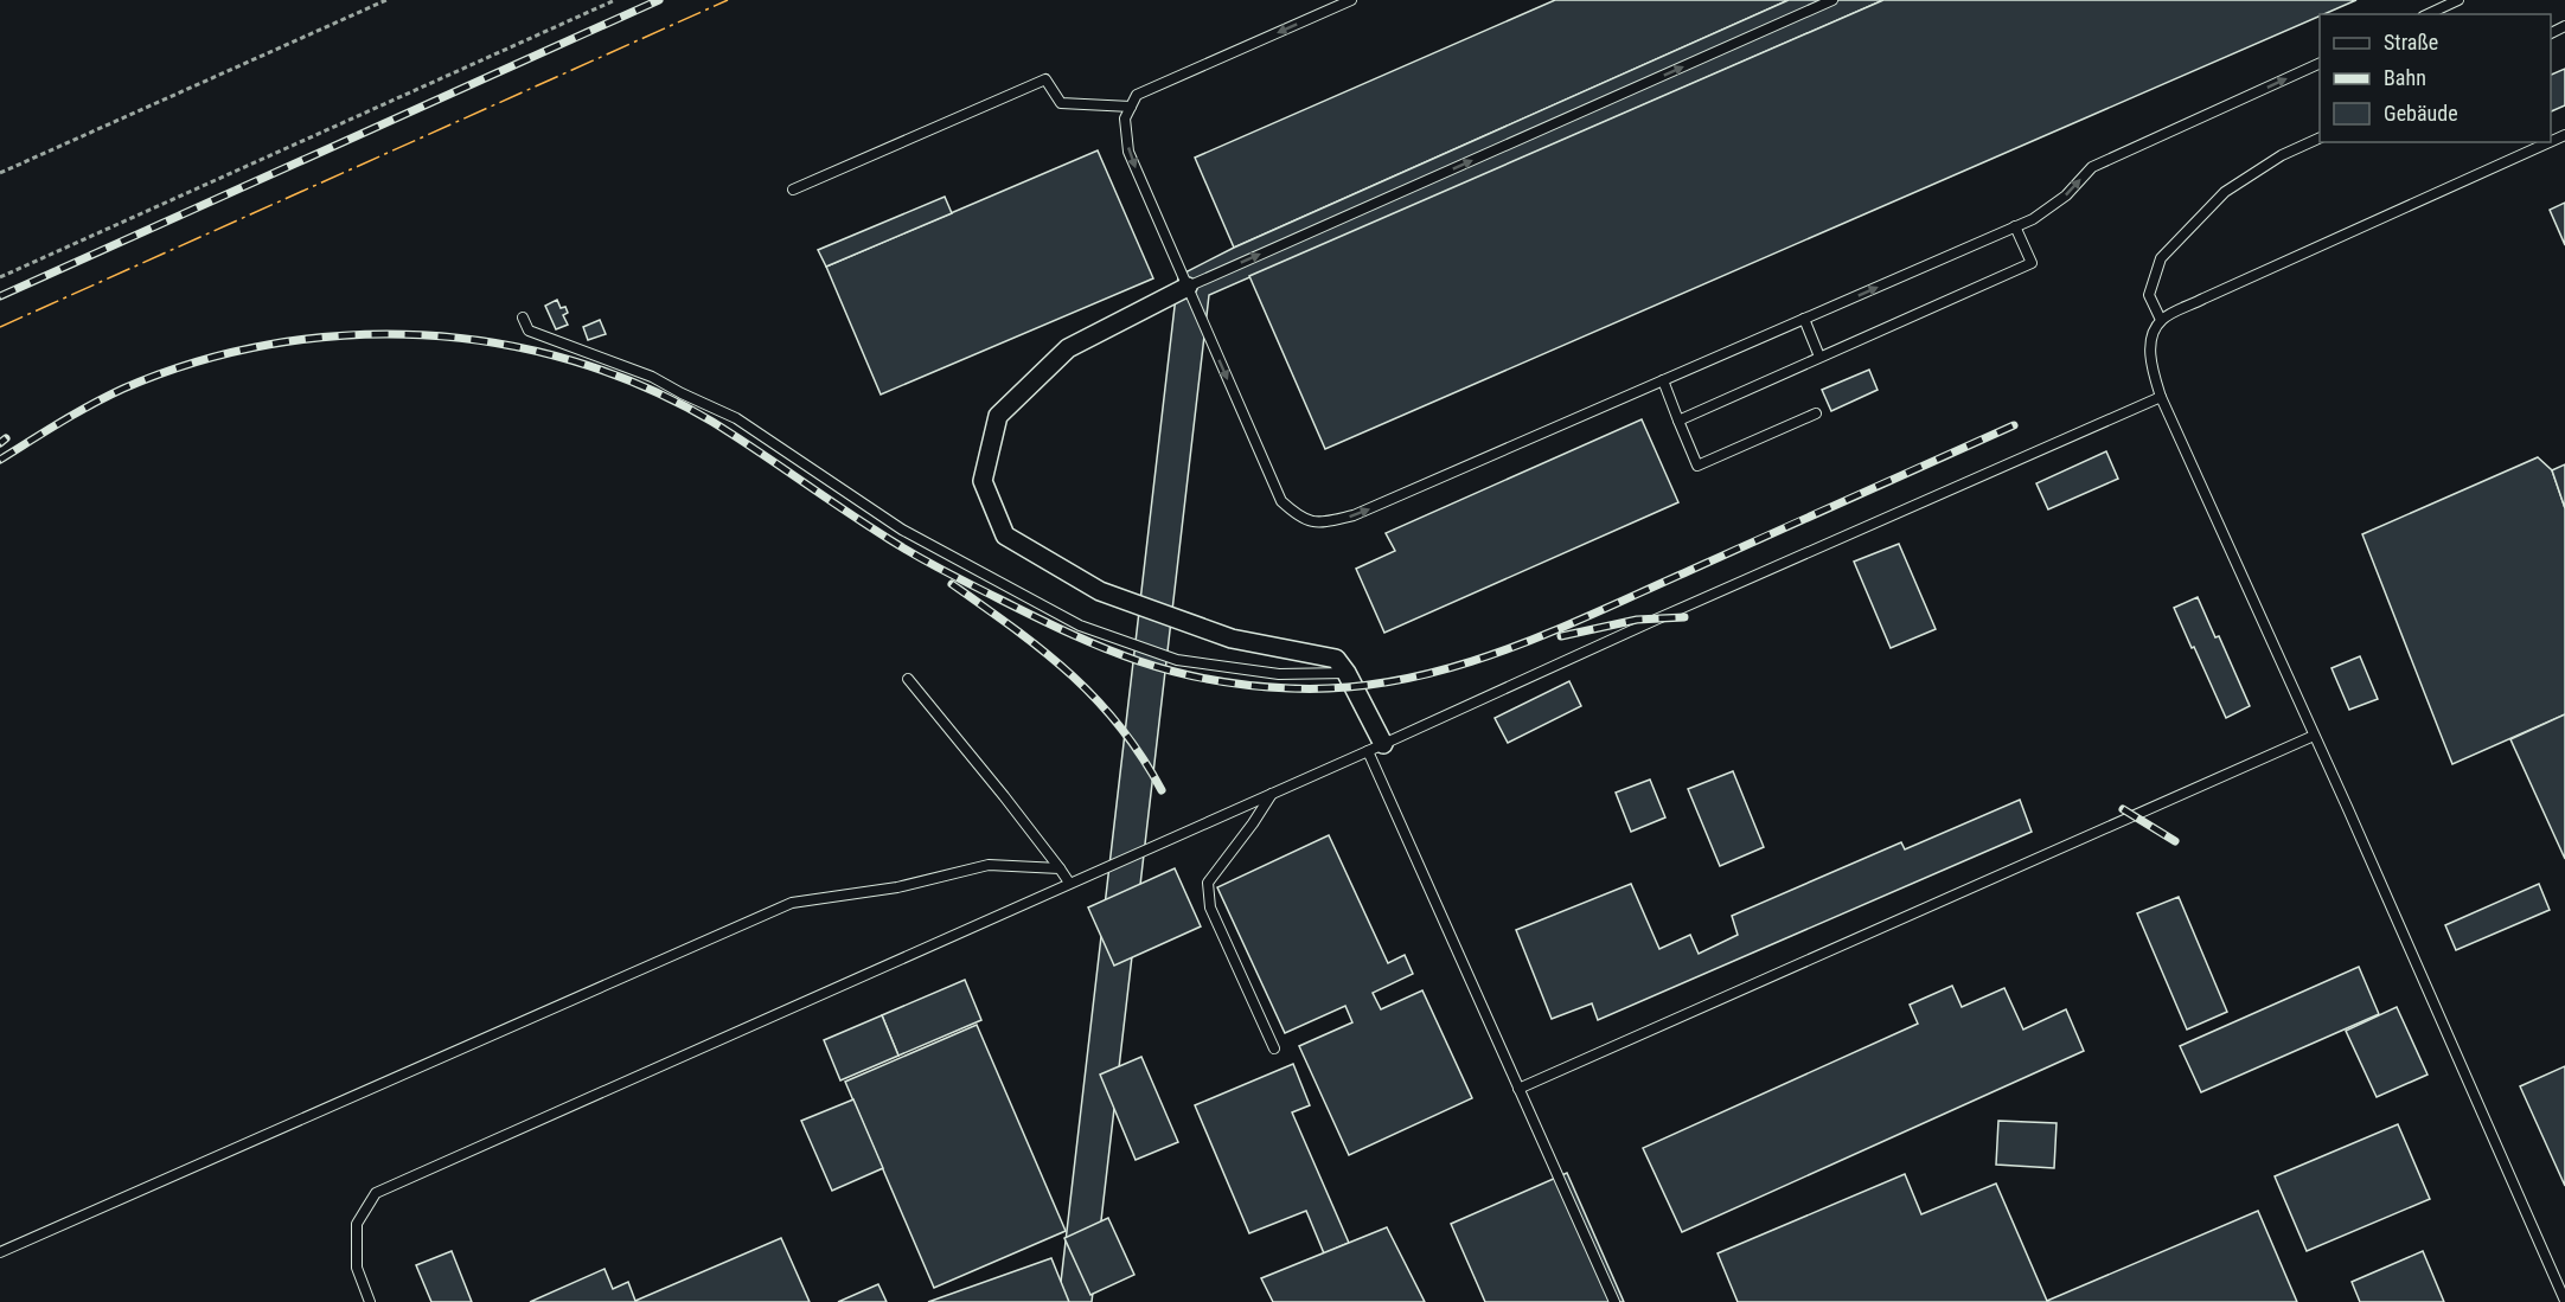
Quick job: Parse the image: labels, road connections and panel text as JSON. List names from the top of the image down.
{
  "legend": ["Straße", "Bahn", "Gebäude"]
}
